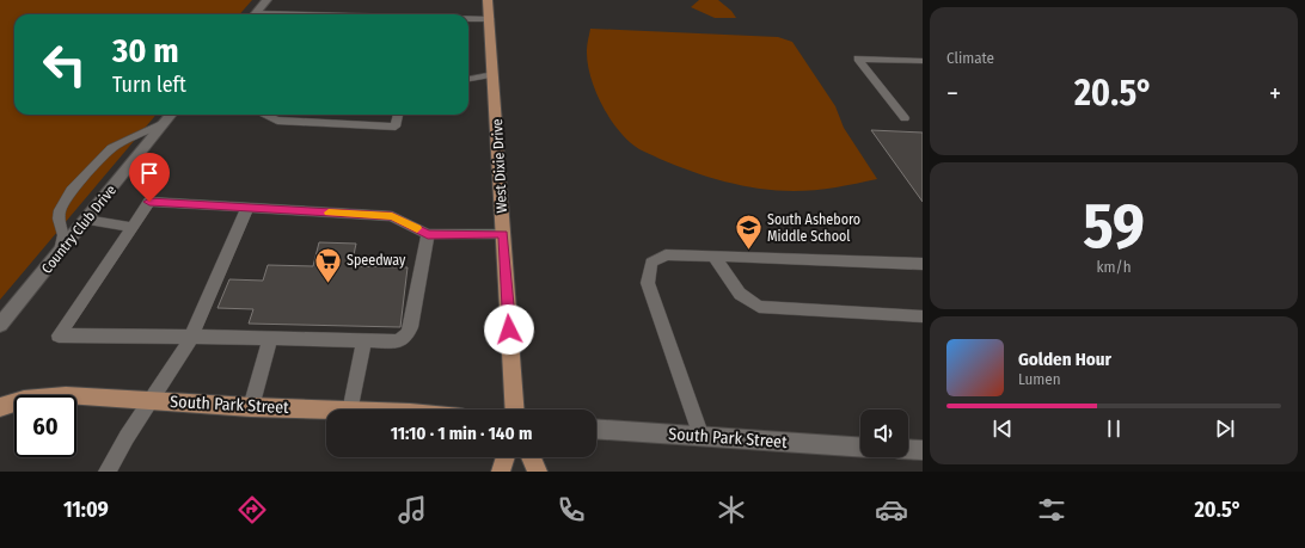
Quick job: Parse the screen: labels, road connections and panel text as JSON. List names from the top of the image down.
{
  "streets": {
    "main road": ["West Dixie Drive", "South Park Street"],
    "street": ["Country Club Drive"]
  },
  "places": {
    "school or university": ["South Asheboro Middle School"],
    "supermarket": ["Speedway"]
  },
  "page": {
    "tile": [
      "Climate",
      ["59", "km/h"]
    ],
    "turn": ["30 m", "Turn left"],
    "heat": ["−", "20.5°", "+"],
    "song": ["Golden Hour", "Lumen"],
    "limit": "60",
    "trip": "11:10 · 1 min · 140 m",
    "tabs": ["11:09", "20.5°"]
  }
}
